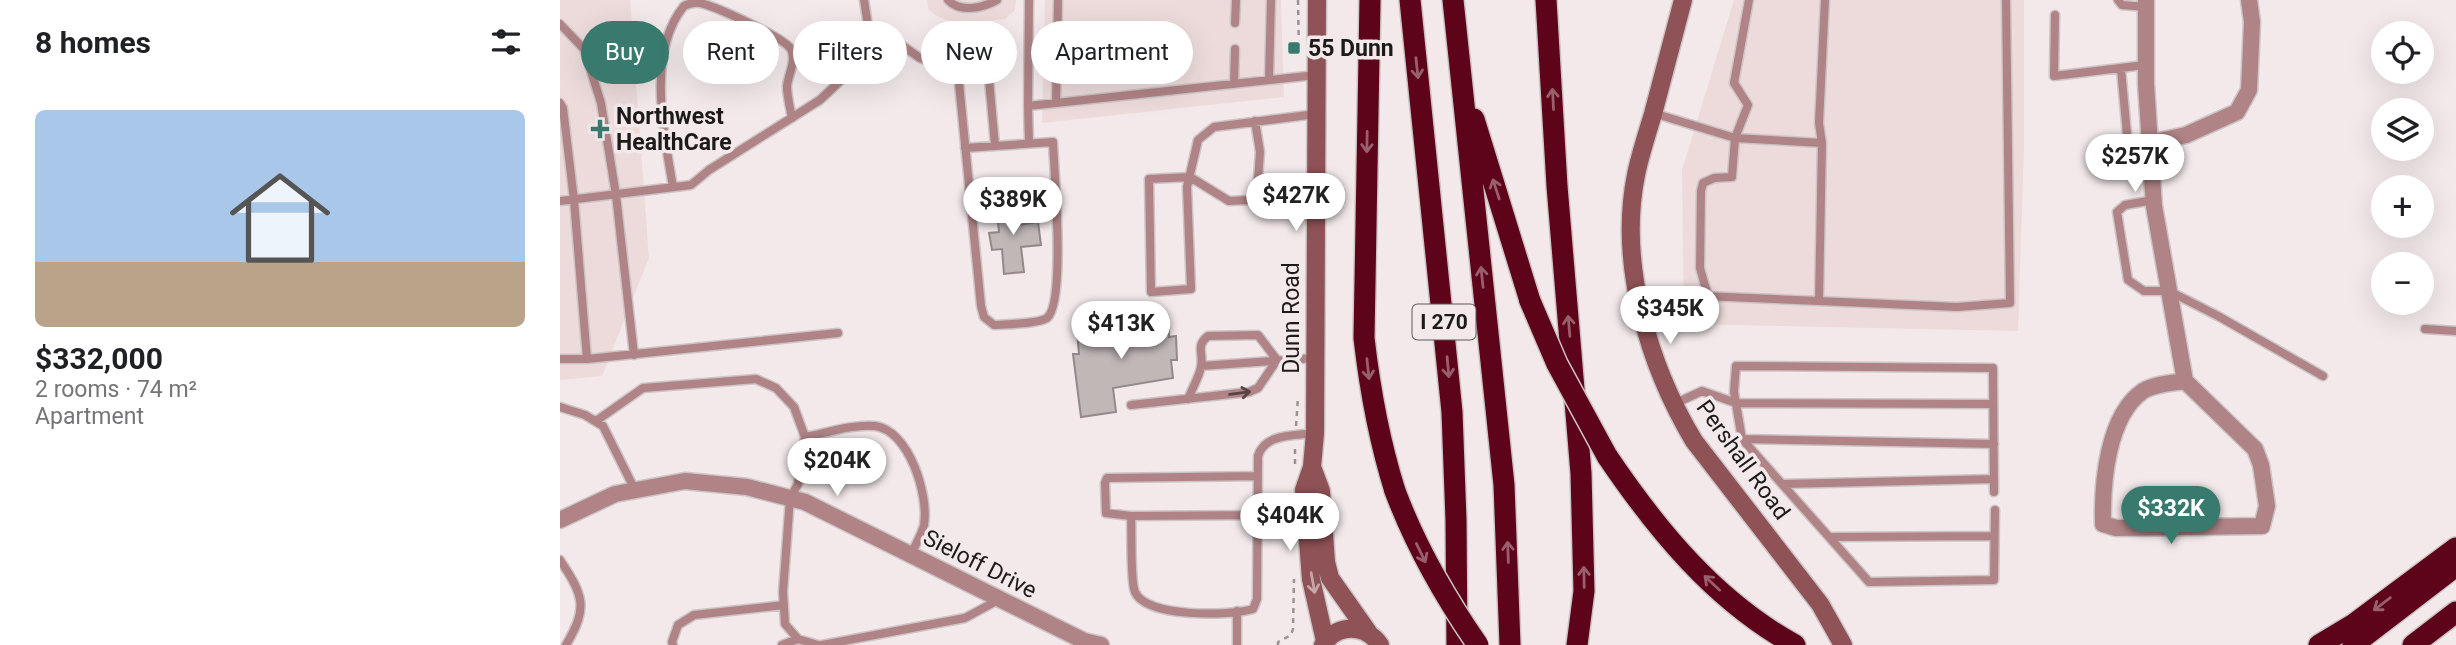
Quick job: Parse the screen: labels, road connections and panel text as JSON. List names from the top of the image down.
{
  "streets": {
    "highway": ["I 270"],
    "street": ["Dunn Road", "Pershall Road", "Sieloff Drive"]
  },
  "places": {
    "transit": ["55 Dunn"],
    "health": ["Northwest HealthCare"]
  },
  "page": {
    "heading": "8 homes",
    "map_buttons": ["+", "−"],
    "chip": [
      "Buy",
      "Rent",
      "Filters",
      "New",
      "Apartment"
    ],
    "list": [
      {
        "name": "$332,000",
        "note": "2 rooms · 74 m² · Apartment"
      }
    ],
    "price": [
      "$257K",
      "$427K",
      "$389K",
      "$345K",
      "$413K",
      "$204K",
      "$332K",
      "$404K"
    ]
  }
}
